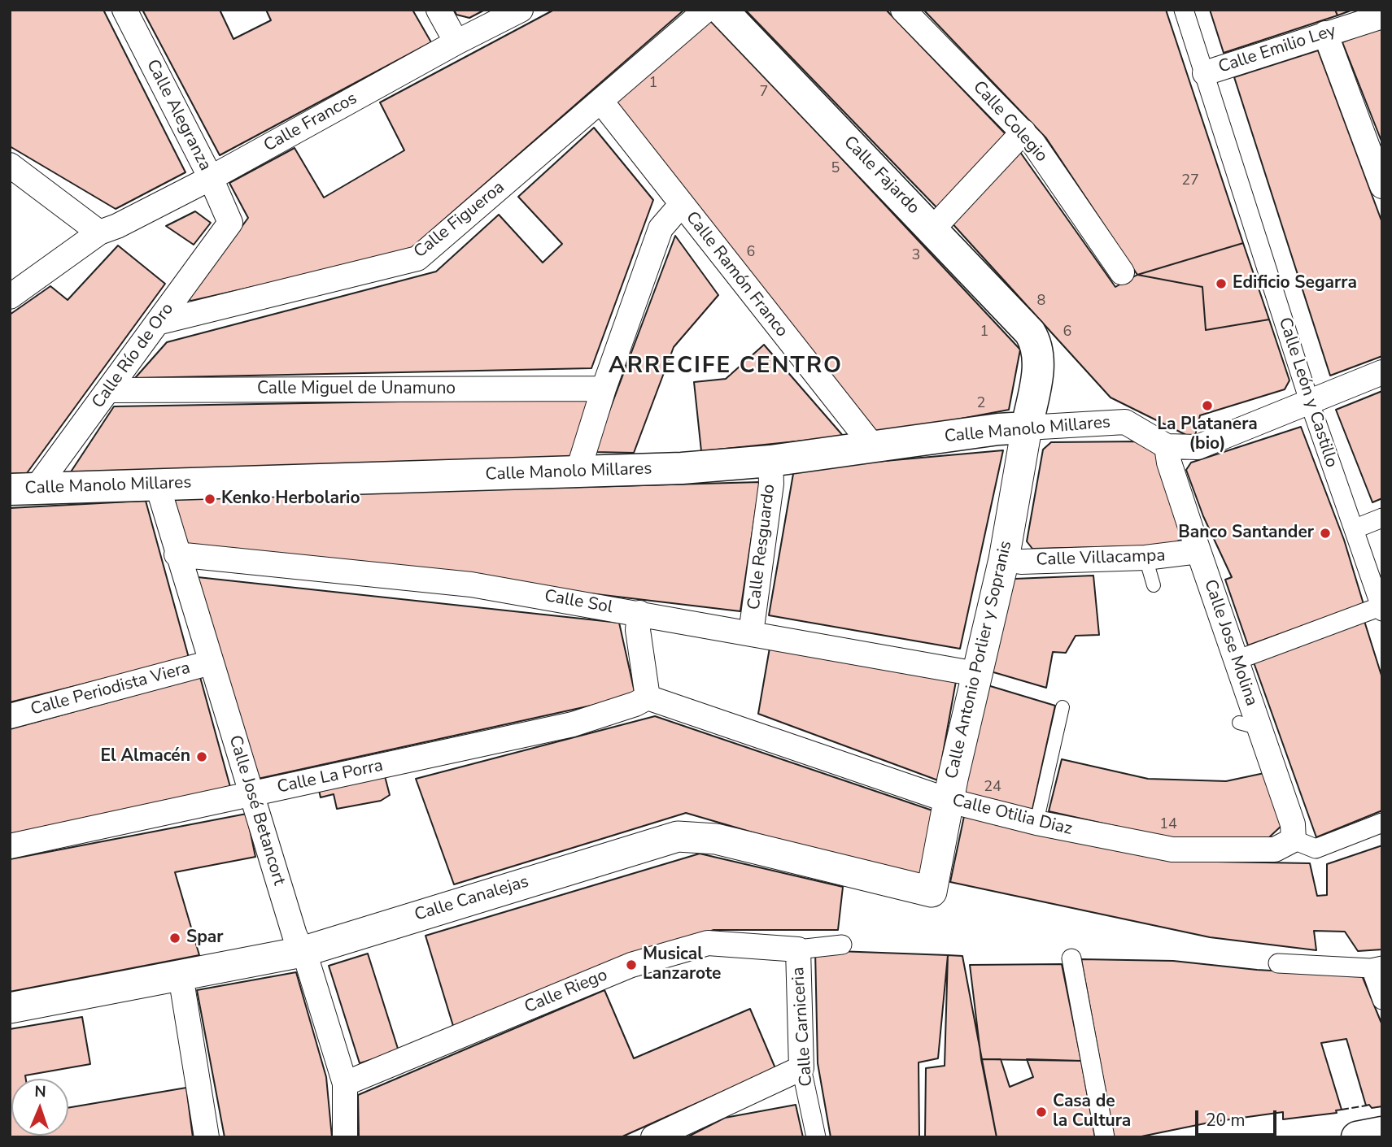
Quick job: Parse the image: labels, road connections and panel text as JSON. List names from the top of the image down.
{
  "streets": {
    "main road": ["Calle Fajardo", "Calle Manolo Millares"],
    "street": [
      "Calle Emilio Ley",
      "Calle Alegranza",
      "Calle Colegio",
      "Calle Francos",
      "Calle Figueroa",
      "Calle Ramón Franco",
      "Calle Río de Oro",
      "Calle Miguel de Unamuno",
      "Calle León y Castillo",
      "Calle Resguardo",
      "Calle Villacampa",
      "Calle Sol",
      "Calle Jose Molina",
      "Calle Antonio Porlier y Sopranis",
      "Calle Periodista Viera",
      "Calle La Porra",
      "Calle José Betancort",
      "Calle Otilia Diaz",
      "Calle Canalejas",
      "Calle Riego",
      "Calle Carniceria"
    ]
  },
  "crossings": [
    ["Calle Emilio Ley", "Calle León y Castillo"],
    ["Calle Alegranza", "Calle Francos"],
    ["Calle Alegranza", "Calle Río de Oro"],
    ["Calle Fajardo", "Calle Manolo Millares"],
    ["Calle Fajardo", "Calle Antonio Porlier y Sopranis"],
    ["Calle Figueroa", "Calle Ramón Franco"],
    ["Calle Figueroa", "Calle Río de Oro"],
    ["Calle Ramón Franco", "Calle Manolo Millares"],
    ["Calle Río de Oro", "Calle Miguel de Unamuno"],
    ["Calle Río de Oro", "Calle Manolo Millares"],
    ["Calle Manolo Millares", "Calle Resguardo"],
    ["Calle Manolo Millares", "Calle Jose Molina"],
    ["Calle Manolo Millares", "Calle Antonio Porlier y Sopranis"],
    ["Calle Manolo Millares", "Calle José Betancort"],
    ["Calle Resguardo", "Calle Sol"],
    ["Calle Villacampa", "Calle Jose Molina"],
    ["Calle Villacampa", "Calle Antonio Porlier y Sopranis"],
    ["Calle Sol", "Calle Antonio Porlier y Sopranis"],
    ["Calle Sol", "Calle José Betancort"],
    ["Calle Jose Molina", "Calle Otilia Diaz"],
    ["Calle Antonio Porlier y Sopranis", "Calle Otilia Diaz"],
    ["Calle Antonio Porlier y Sopranis", "Calle Canalejas"],
    ["Calle Periodista Viera", "Calle José Betancort"],
    ["Calle La Porra", "Calle José Betancort"],
    ["Calle La Porra", "Calle Otilia Diaz"],
    ["Calle José Betancort", "Calle Canalejas"],
    ["Calle José Betancort", "Calle Riego"],
    ["Calle Riego", "Calle Carniceria"]
  ],
  "districts": ["ARRECIFE CENTRO"],
  "places": [
    "Edificio Segarra",
    "La Platanera (bio)",
    "Kenko Herbolario",
    "Banco Santander",
    "El Almacén",
    "Spar",
    "Musical Lanzarote",
    "Casa de la Cultura"
  ],
  "house_numbers": [
    "1",
    "7",
    "5",
    "27",
    "6",
    "3",
    "8",
    "1",
    "6",
    "2",
    "24",
    "14"
  ],
  "scale_bar": "20 m",
  "north": "top"
}
